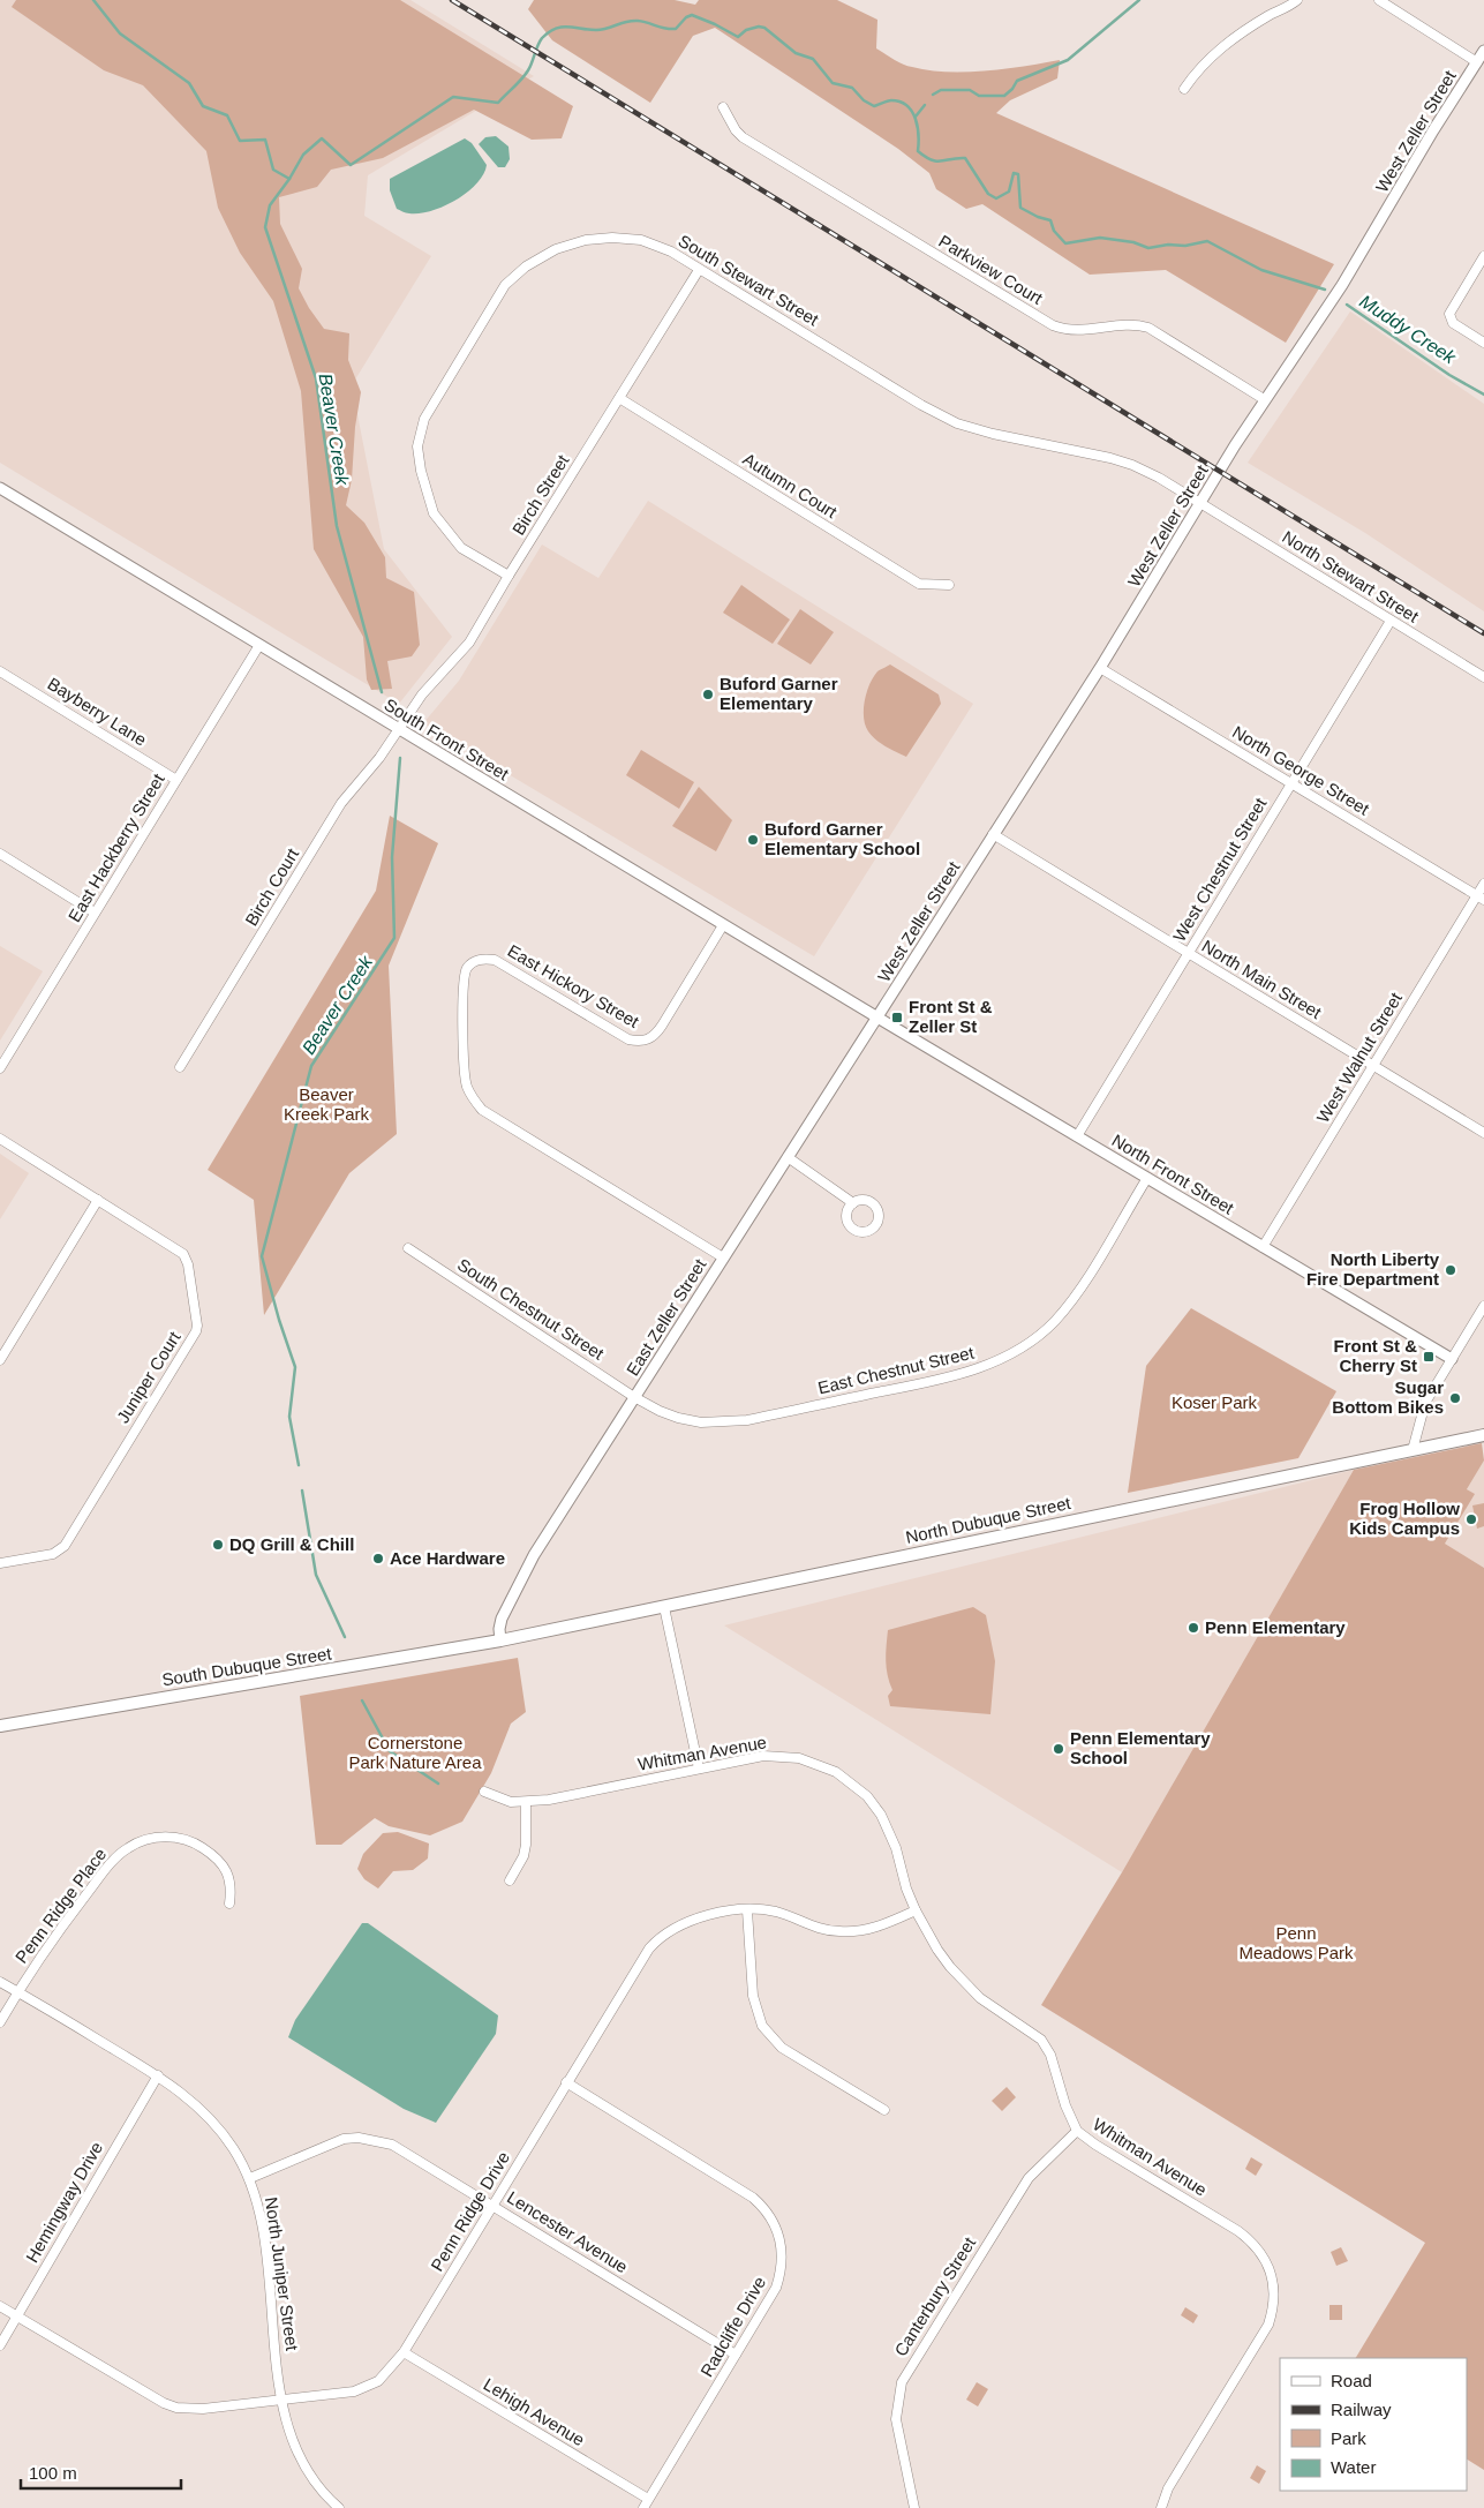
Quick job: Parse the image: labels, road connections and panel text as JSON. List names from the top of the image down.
{
  "streets": {
    "main road": ["North Dubuque Street", "South Dubuque Street"],
    "street": [
      "West Zeller Street",
      "Parkview Court",
      "South Stewart Street",
      "Autumn Court",
      "Birch Street",
      "North Stewart Street",
      "Bayberry Lane",
      "South Front Street",
      "North George Street",
      "East Hackberry Street",
      "West Chestnut Street",
      "Birch Court",
      "North Main Street",
      "East Hickory Street",
      "West Walnut Street",
      "North Front Street",
      "South Chestnut Street",
      "East Zeller Street",
      "East Chestnut Street",
      "Juniper Court",
      "Whitman Avenue",
      "Penn Ridge Place",
      "Hemingway Drive",
      "Penn Ridge Drive",
      "Lencester Avenue",
      "North Juniper Street",
      "Canterbury Street",
      "Radcliffe Drive",
      "Lehigh Avenue"
    ]
  },
  "crossings": [
    ["West Zeller Street", "Parkview Court"],
    ["West Zeller Street", "South Stewart Street"],
    ["West Zeller Street", "North Stewart Street"],
    ["West Zeller Street", "South Front Street"],
    ["West Zeller Street", "North George Street"],
    ["West Zeller Street", "North Main Street"],
    ["West Zeller Street", "North Front Street"],
    ["West Zeller Street", "East Zeller Street"],
    ["South Stewart Street", "Birch Street"],
    ["South Stewart Street", "North Stewart Street"],
    ["Autumn Court", "Birch Street"],
    ["Birch Street", "South Front Street"],
    ["Birch Street", "Birch Court"],
    ["North Stewart Street", "West Chestnut Street"],
    ["Bayberry Lane", "East Hackberry Street"],
    ["South Front Street", "East Hackberry Street"],
    ["South Front Street", "Birch Court"],
    ["South Front Street", "East Hickory Street"],
    ["South Front Street", "North Front Street"],
    ["South Front Street", "East Zeller Street"],
    ["North George Street", "West Chestnut Street"],
    ["North George Street", "West Walnut Street"],
    ["West Chestnut Street", "North Main Street"],
    ["West Chestnut Street", "North Front Street"],
    ["North Main Street", "West Walnut Street"],
    ["East Hickory Street", "East Zeller Street"],
    ["West Walnut Street", "North Front Street"],
    ["North Front Street", "East Zeller Street"],
    ["North Front Street", "East Chestnut Street"],
    ["South Chestnut Street", "East Zeller Street"],
    ["South Chestnut Street", "East Chestnut Street"],
    ["East Zeller Street", "East Chestnut Street"],
    ["East Zeller Street", "North Dubuque Street"],
    ["East Zeller Street", "South Dubuque Street"],
    ["North Dubuque Street", "South Dubuque Street"],
    ["Whitman Avenue", "Penn Ridge Drive"],
    ["Whitman Avenue", "Canterbury Street"],
    ["Penn Ridge Place", "North Juniper Street"],
    ["Hemingway Drive", "Penn Ridge Drive"],
    ["Hemingway Drive", "North Juniper Street"],
    ["Penn Ridge Drive", "Lencester Avenue"],
    ["Penn Ridge Drive", "North Juniper Street"],
    ["Penn Ridge Drive", "Radcliffe Drive"],
    ["Penn Ridge Drive", "Lehigh Avenue"],
    ["Lencester Avenue", "North Juniper Street"],
    ["Lencester Avenue", "Radcliffe Drive"],
    ["Radcliffe Drive", "Lehigh Avenue"]
  ],
  "water": ["Muddy Creek", "Beaver Creek"],
  "parks": [
    "Beaver Kreek Park",
    "Koser Park",
    "Cornerstone Park Nature Area",
    "Penn Meadows Park"
  ],
  "places": {
    "other": [
      "Buford Garner Elementary",
      "Buford Garner Elementary School",
      "North Liberty Fire Department",
      "Sugar Bottom Bikes",
      "Frog Hollow Kids Campus",
      "DQ Grill & Chill",
      "Ace Hardware",
      "Penn Elementary",
      "Penn Elementary School"
    ],
    "transit": ["Front St & Zeller St", "Front St & Cherry St"]
  },
  "legend": [
    "Road",
    "Railway",
    "Park",
    "Water"
  ],
  "scale_bar": "100 m"
}
